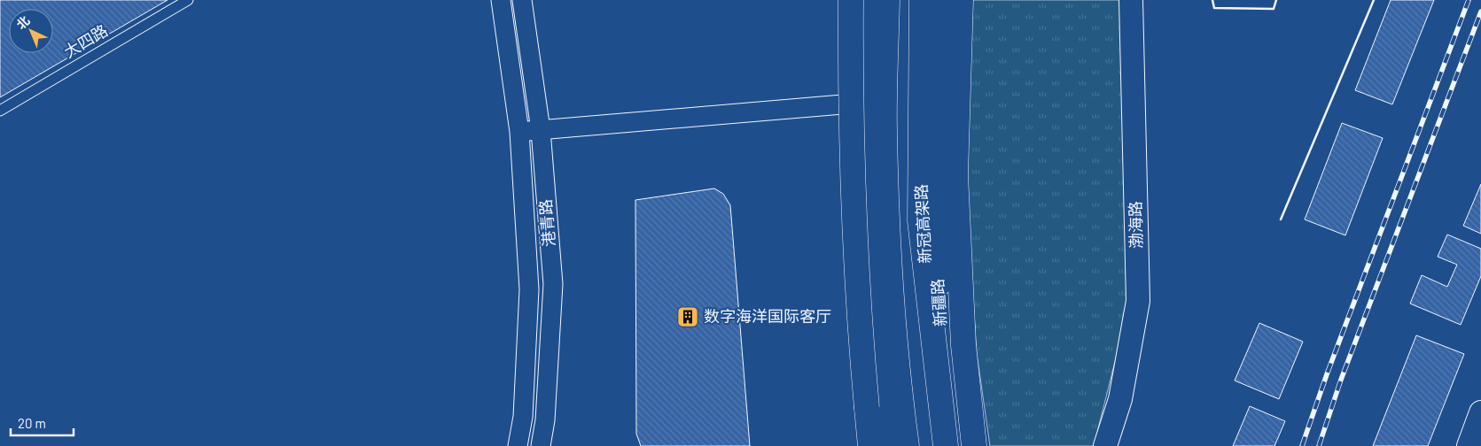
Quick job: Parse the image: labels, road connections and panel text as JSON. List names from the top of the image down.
{
  "streets": {
    "main road": ["新冠高架路", "新疆路"],
    "street": ["港青路", "渤海路"],
    "lane": ["大四路"]
  },
  "places": {
    "building": ["数字海洋国际客厅"]
  },
  "scale_bar": "20 m",
  "north": "top left"
}
